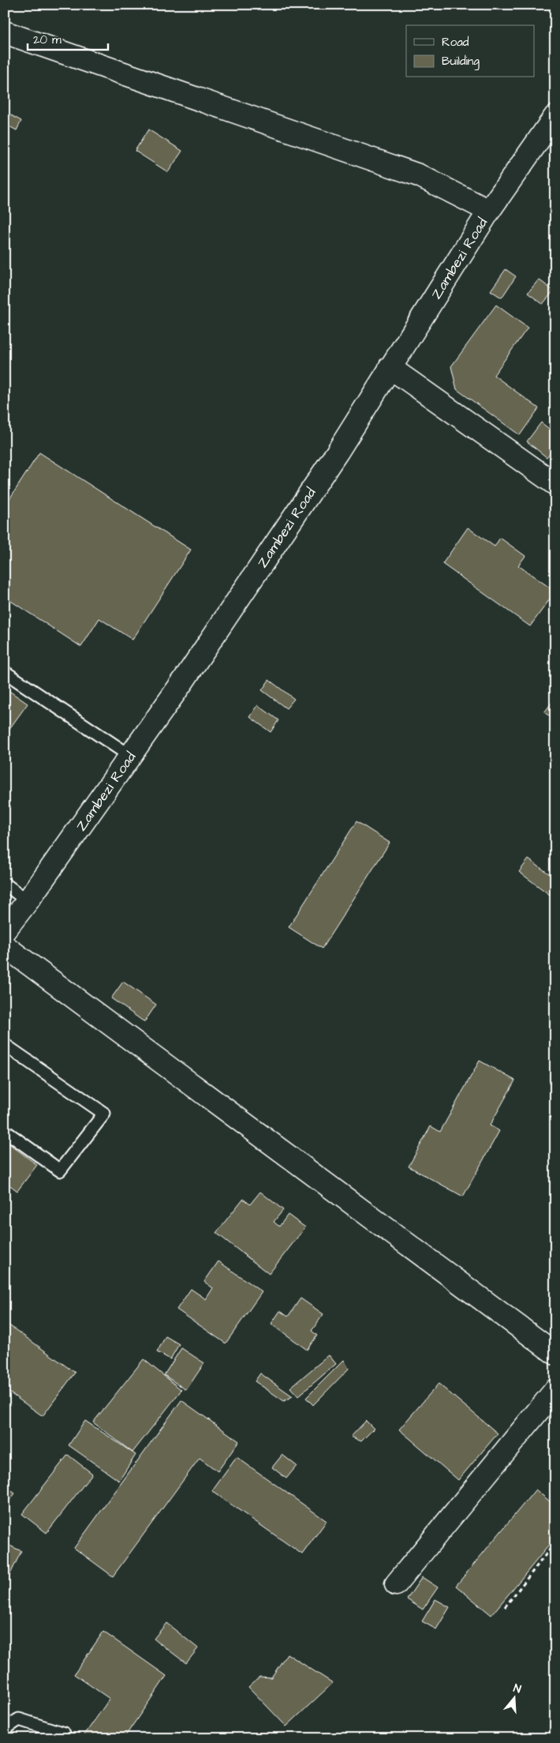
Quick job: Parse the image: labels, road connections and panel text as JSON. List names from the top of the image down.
{
  "streets": {
    "street": ["Zambezi Road"]
  },
  "legend": ["Road", "Building"],
  "scale_bar": "20 m",
  "north": "top"
}
